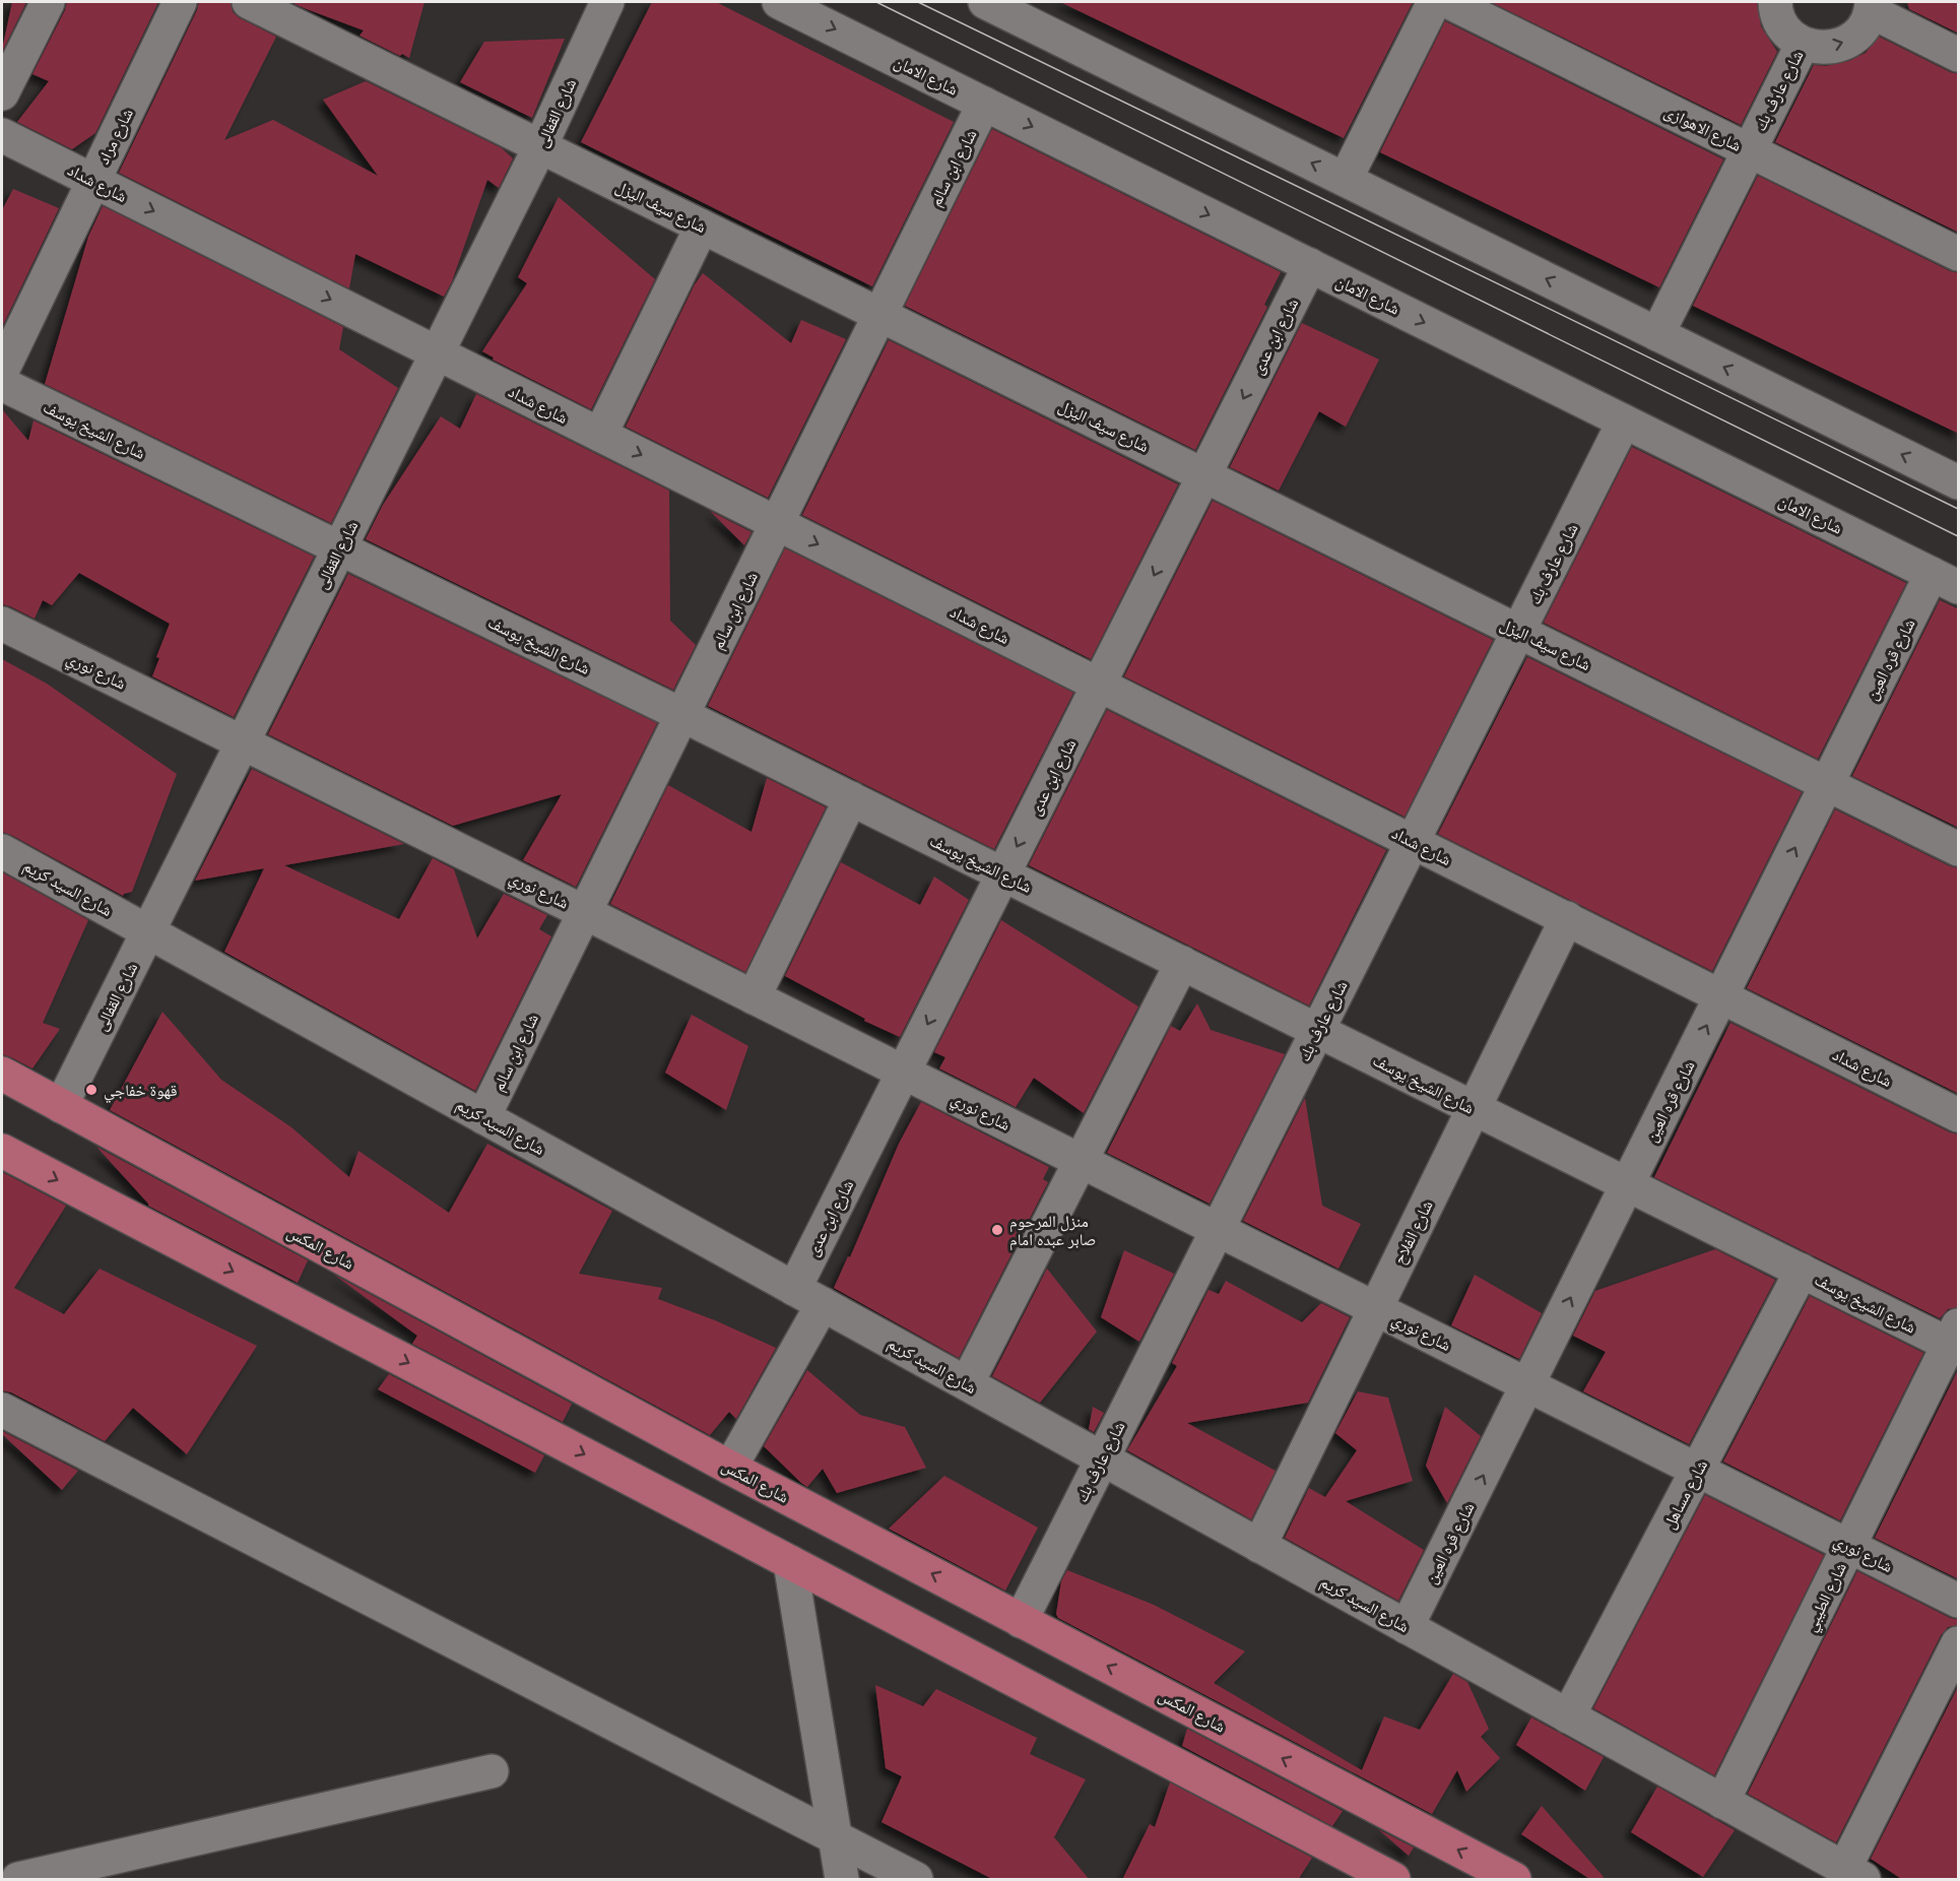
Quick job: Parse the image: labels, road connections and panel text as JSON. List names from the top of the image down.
{
  "streets": {
    "main road": ["شارع المكس"],
    "street": [
      "شارع الامان",
      "شارع عارف بك",
      "شارع القفالى",
      "شارع الاهوازى",
      "شارع مراد",
      "شارع ابن سالم",
      "شارع شداد",
      "شارع سيف اليزل",
      "شارع ابن عدى",
      "شارع الشيخ يوسف",
      "شارع قره العين",
      "شارع نوري",
      "شارع السيد كريم",
      "شارع الفلاح",
      "شارع مساهل",
      "شارع الطيبي"
    ]
  },
  "crossings": [
    ["شارع الامان", "شارع عارف بك"],
    ["شارع الامان", "شارع ابن سالم"],
    ["شارع الامان", "شارع ابن عدى"],
    ["شارع الامان", "شارع قره العين"],
    ["شارع عارف بك", "شارع الاهوازى"],
    ["شارع عارف بك", "شارع شداد"],
    ["شارع عارف بك", "شارع سيف اليزل"],
    ["شارع عارف بك", "شارع الشيخ يوسف"],
    ["شارع عارف بك", "شارع نوري"],
    ["شارع عارف بك", "شارع السيد كريم"],
    ["شارع عارف بك", "شارع المكس"],
    ["شارع القفالى", "شارع شداد"],
    ["شارع القفالى", "شارع سيف اليزل"],
    ["شارع القفالى", "شارع الشيخ يوسف"],
    ["شارع القفالى", "شارع نوري"],
    ["شارع القفالى", "شارع السيد كريم"],
    ["شارع القفالى", "شارع المكس"],
    ["شارع مراد", "شارع شداد"],
    ["شارع ابن سالم", "شارع شداد"],
    ["شارع ابن سالم", "شارع سيف اليزل"],
    ["شارع ابن سالم", "شارع الشيخ يوسف"],
    ["شارع ابن سالم", "شارع نوري"],
    ["شارع ابن سالم", "شارع السيد كريم"],
    ["شارع شداد", "شارع ابن عدى"],
    ["شارع شداد", "شارع قره العين"],
    ["شارع شداد", "شارع الفلاح"],
    ["شارع سيف اليزل", "شارع ابن عدى"],
    ["شارع سيف اليزل", "شارع قره العين"],
    ["شارع ابن عدى", "شارع الشيخ يوسف"],
    ["شارع ابن عدى", "شارع نوري"],
    ["شارع ابن عدى", "شارع السيد كريم"],
    ["شارع الشيخ يوسف", "شارع قره العين"],
    ["شارع الشيخ يوسف", "شارع الفلاح"],
    ["شارع الشيخ يوسف", "شارع مساهل"],
    ["شارع الشيخ يوسف", "شارع الطيبي"],
    ["شارع قره العين", "شارع نوري"],
    ["شارع قره العين", "شارع السيد كريم"],
    ["شارع نوري", "شارع الفلاح"],
    ["شارع نوري", "شارع مساهل"],
    ["شارع نوري", "شارع الطيبي"],
    ["شارع السيد كريم", "شارع الفلاح"],
    ["شارع السيد كريم", "شارع مساهل"],
    ["شارع السيد كريم", "شارع الطيبي"]
  ],
  "one_way": ["شارع شداد", "شارع قره العين"],
  "places": ["قهوة خفاجي", "منزل المرحوم صابر عبده امام"]
}
